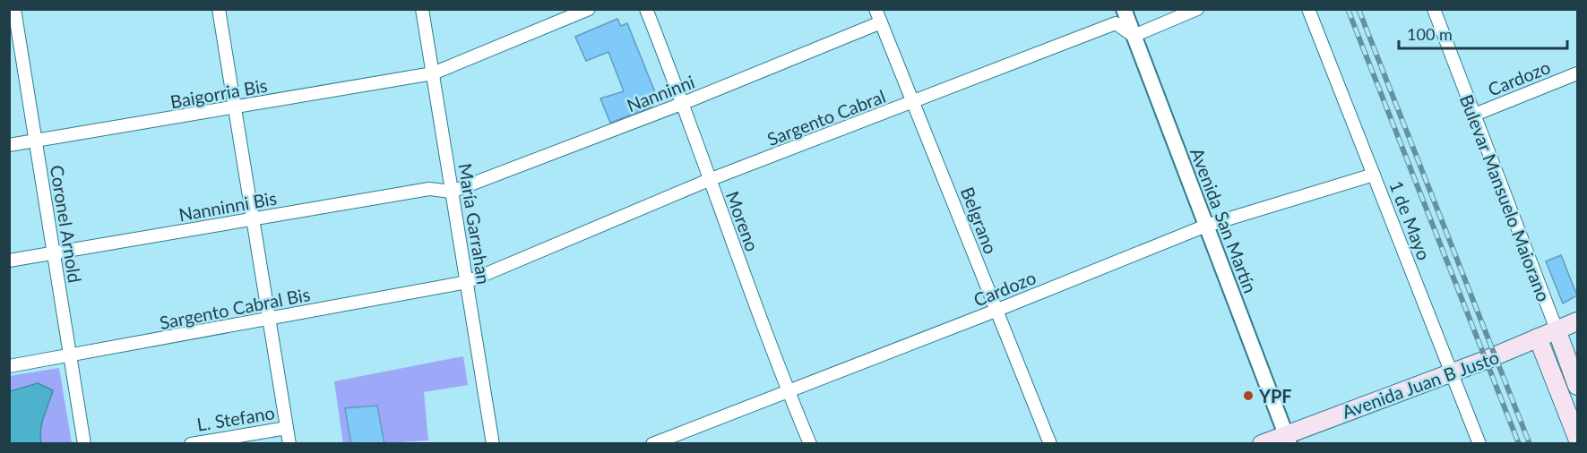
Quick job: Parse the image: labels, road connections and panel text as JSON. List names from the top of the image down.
{
  "streets": {
    "main road": ["Bulevar Mansuelo Maiorano", "Avenida Juan B Justo"],
    "street": [
      "Cardozo",
      "Baigorria Bis",
      "Nanninni",
      "Sargento Cabral",
      "Nanninni Bis",
      "Belgrano",
      "Avenida San Martín",
      "1 de Mayo",
      "Moreno",
      "Coronel Arnold",
      "María Garrahan",
      "Sargento Cabral Bis",
      "L. Stefano"
    ]
  },
  "crossings": [
    ["Cardozo", "Bulevar Mansuelo Maiorano"],
    ["Cardozo", "Belgrano"],
    ["Cardozo", "Avenida San Martín"],
    ["Cardozo", "1 de Mayo"],
    ["Cardozo", "Moreno"],
    ["Baigorria Bis", "Coronel Arnold"],
    ["Baigorria Bis", "María Garrahan"],
    ["Nanninni", "Nanninni Bis"],
    ["Nanninni", "Belgrano"],
    ["Nanninni", "Moreno"],
    ["Nanninni", "María Garrahan"],
    ["Sargento Cabral", "Belgrano"],
    ["Sargento Cabral", "Avenida San Martín"],
    ["Sargento Cabral", "Moreno"],
    ["Sargento Cabral", "María Garrahan"],
    ["Sargento Cabral", "Sargento Cabral Bis"],
    ["Bulevar Mansuelo Maiorano", "Avenida Juan B Justo"],
    ["Nanninni Bis", "Coronel Arnold"],
    ["Nanninni Bis", "María Garrahan"],
    ["Avenida San Martín", "Avenida Juan B Justo"],
    ["1 de Mayo", "Avenida Juan B Justo"],
    ["Coronel Arnold", "Sargento Cabral Bis"],
    ["María Garrahan", "Sargento Cabral Bis"]
  ],
  "places": ["YPF"],
  "scale_bar": "100 m"
}
